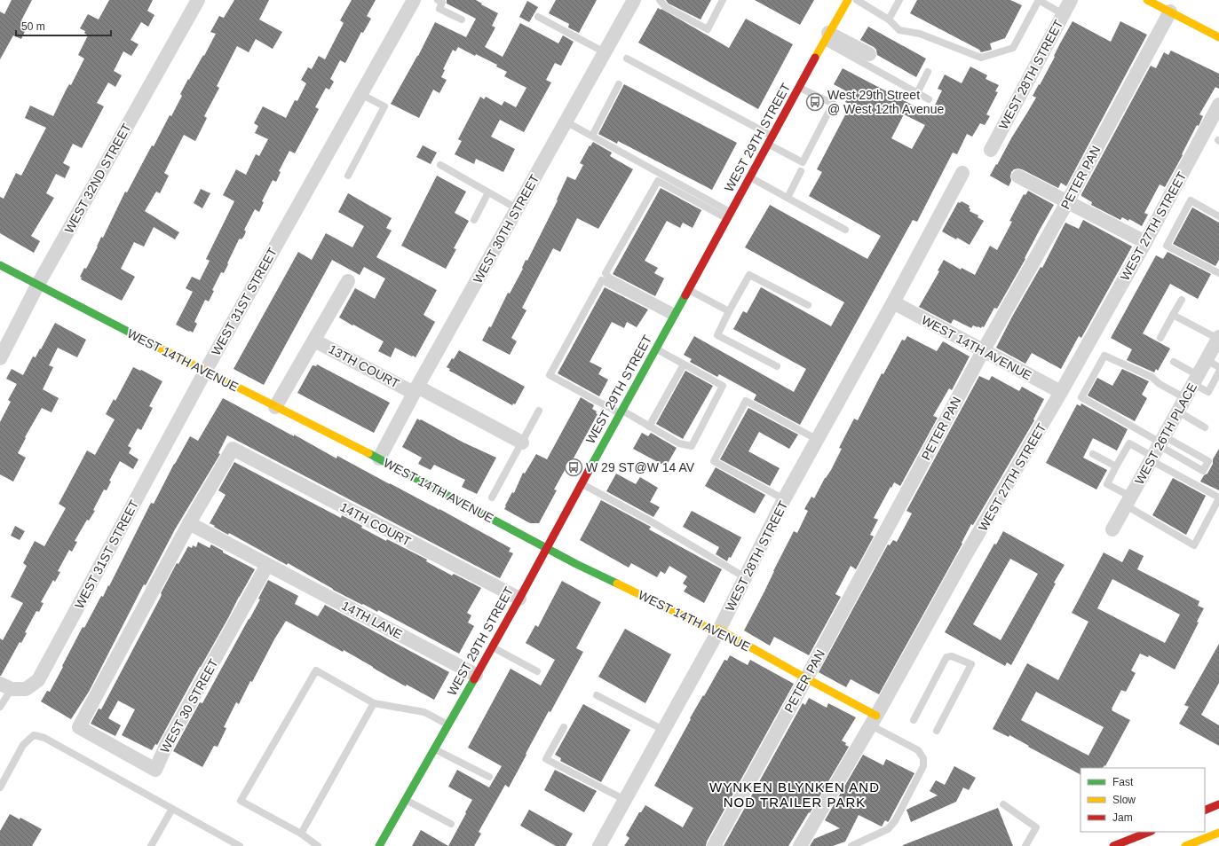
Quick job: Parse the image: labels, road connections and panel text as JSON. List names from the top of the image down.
{
  "streets": {
    "main road": ["WEST 29TH STREET", "WEST 14TH AVENUE"],
    "street": [
      "WEST 28TH STREET",
      "PETER PAN",
      "WEST 32ND STREET",
      "WEST 27TH STREET",
      "WEST 30TH STREET",
      "WEST 31ST STREET",
      "13TH COURT",
      "WEST 26TH PLACE",
      "14TH COURT",
      "14TH LANE",
      "WEST 30 STREET"
    ]
  },
  "crossings": [
    ["WEST 28TH STREET", "WEST 14TH AVENUE"],
    ["WEST 29TH STREET", "WEST 14TH AVENUE"],
    ["WEST 29TH STREET", "14TH COURT"],
    ["WEST 29TH STREET", "14TH LANE"],
    ["PETER PAN", "WEST 14TH AVENUE"],
    ["WEST 32ND STREET", "WEST 14TH AVENUE"],
    ["WEST 27TH STREET", "WEST 14TH AVENUE"],
    ["WEST 30TH STREET", "WEST 14TH AVENUE"],
    ["WEST 30TH STREET", "13TH COURT"],
    ["WEST 31ST STREET", "WEST 14TH AVENUE"],
    ["14TH COURT", "14TH LANE"],
    ["14TH COURT", "WEST 30 STREET"],
    ["14TH LANE", "WEST 30 STREET"]
  ],
  "districts": ["WYNKEN BLYNKEN AND NOD TRAILER PARK"],
  "places": {
    "bus stop": ["West 29th Street @ West 12th Avenue", "W 29 ST@W 14 AV"]
  },
  "legend": ["Fast", "Slow", "Jam"],
  "scale_bar": "50 m"
}
